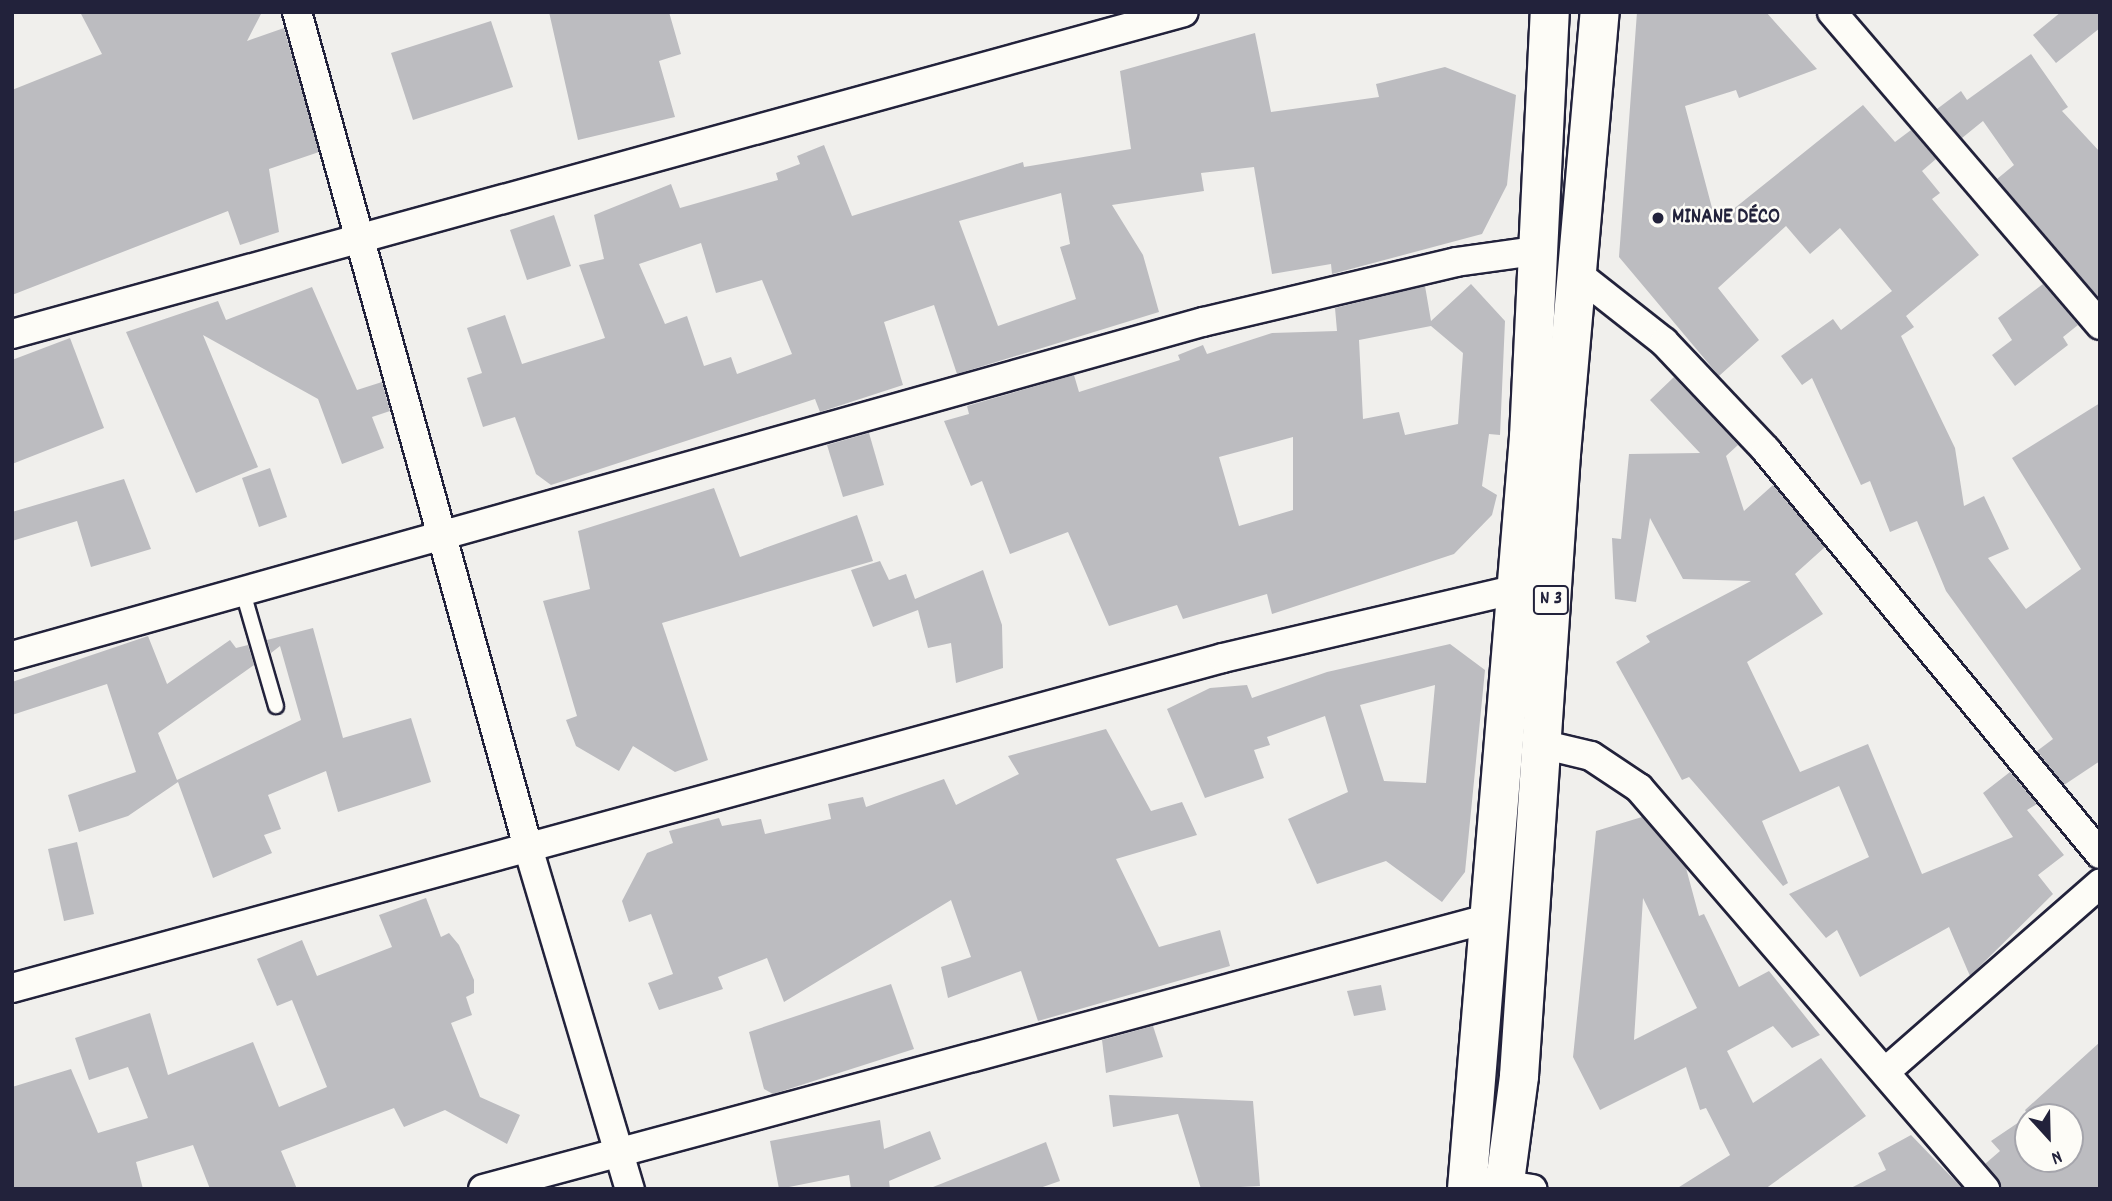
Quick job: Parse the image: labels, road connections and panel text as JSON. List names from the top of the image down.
{
  "streets": {
    "main road": ["N 3"]
  },
  "places": ["MINANE DÉCO"],
  "north": "bottom"
}
